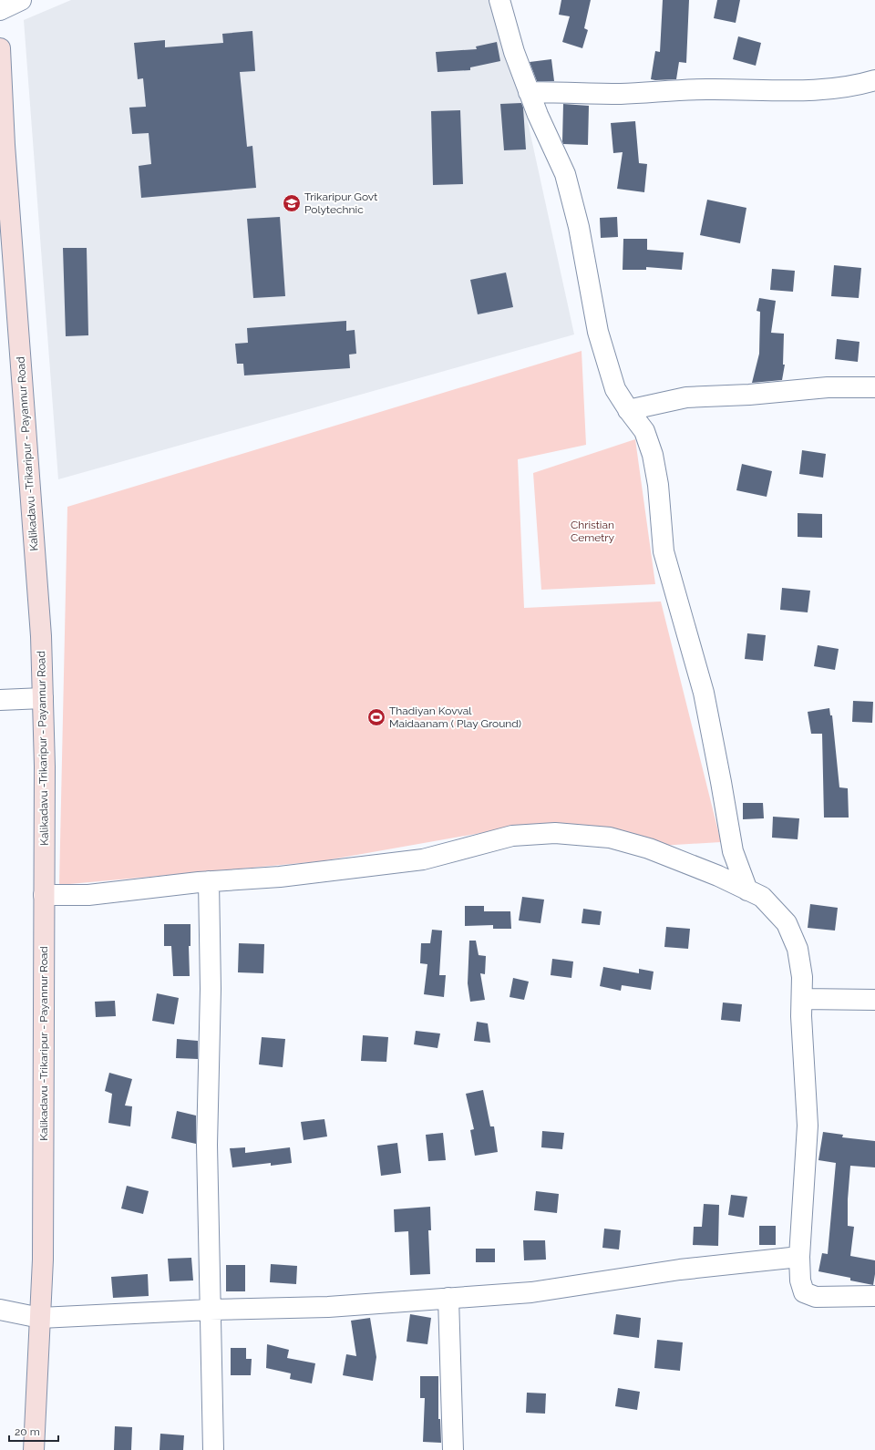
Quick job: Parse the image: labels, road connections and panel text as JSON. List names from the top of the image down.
{
  "streets": {
    "main road": ["Kalikadavu -Trikaripur - Payannur Road"]
  },
  "parks": ["Christian Cemetry"],
  "places": {
    "school or university": ["Trikaripur Govt Polytechnic"],
    "sports": ["Thadiyan Kovval Maidaanam ( Play Ground)"]
  },
  "scale_bar": "20 m"
}
